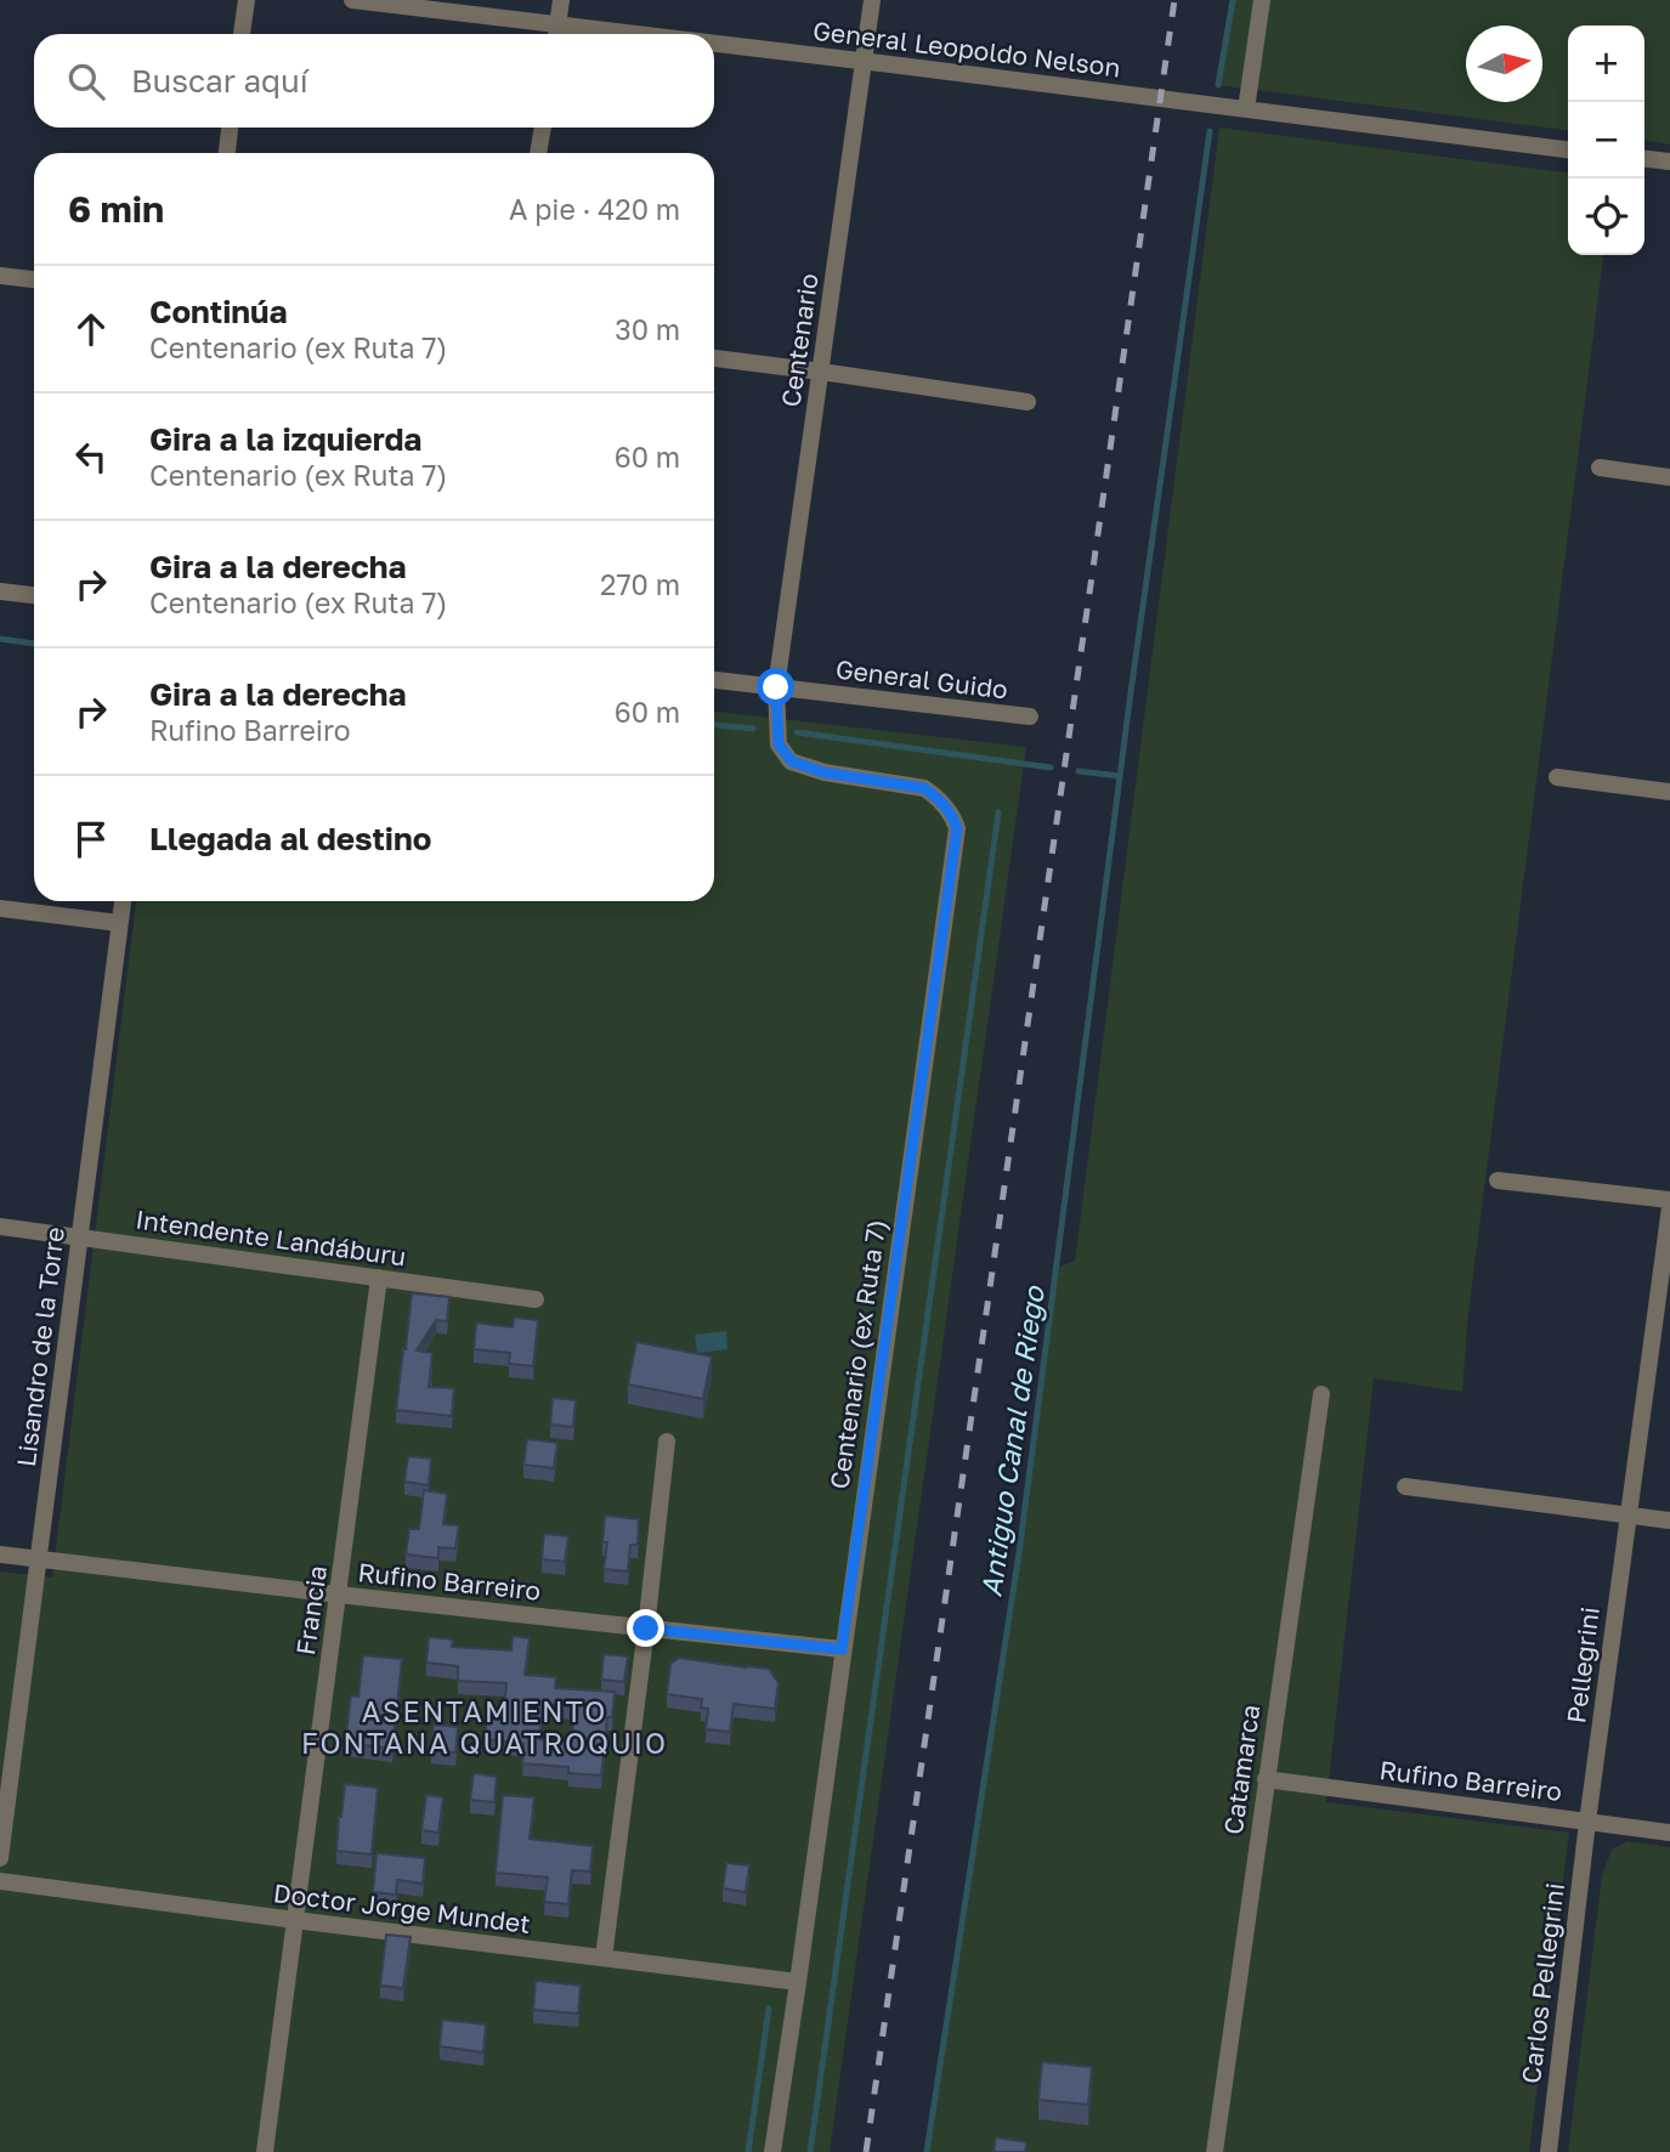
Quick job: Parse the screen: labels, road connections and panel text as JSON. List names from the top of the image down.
{
  "streets": {
    "street": [
      "General Leopoldo Nelson",
      "Centenario",
      "General Guido",
      "Intendente Landáburu",
      "Lisandro de la Torre",
      "Centenario (ex Ruta 7)",
      "Rufino Barreiro",
      "Francia",
      "Pellegrini",
      "Catamarca",
      "Doctor Jorge Mundet",
      "Carlos Pellegrini"
    ]
  },
  "crossings": [
    ["General Leopoldo Nelson", "Centenario"],
    ["Centenario", "General Guido"],
    ["Centenario", "Centenario (ex Ruta 7)"],
    ["General Guido", "Centenario (ex Ruta 7)"],
    ["Intendente Landáburu", "Lisandro de la Torre"],
    ["Intendente Landáburu", "Francia"],
    ["Lisandro de la Torre", "Rufino Barreiro"],
    ["Centenario (ex Ruta 7)", "Rufino Barreiro"],
    ["Centenario (ex Ruta 7)", "Doctor Jorge Mundet"],
    ["Rufino Barreiro", "Francia"],
    ["Rufino Barreiro", "Pellegrini"],
    ["Rufino Barreiro", "Catamarca"],
    ["Rufino Barreiro", "Carlos Pellegrini"],
    ["Francia", "Doctor Jorge Mundet"],
    ["Pellegrini", "Carlos Pellegrini"]
  ],
  "districts": ["ASENTAMIENTO FONTANA QUATROQUIO"],
  "water": ["Antiguo Canal de Riego"],
  "north": "right",
  "page": {
    "map_buttons": ["+", "−"],
    "search": "Buscar aquí",
    "heading": ["6 min", "A pie · 420 m"],
    "list": [
      ["Continúa", "Centenario (ex Ruta 7)", "30 m"],
      ["Gira a la izquierda", "Centenario (ex Ruta 7)", "60 m"],
      ["Gira a la derecha", "Centenario (ex Ruta 7)", "270 m"],
      ["Gira a la derecha", "Rufino Barreiro", "60 m"],
      "Llegada al destino"
    ]
  }
}
